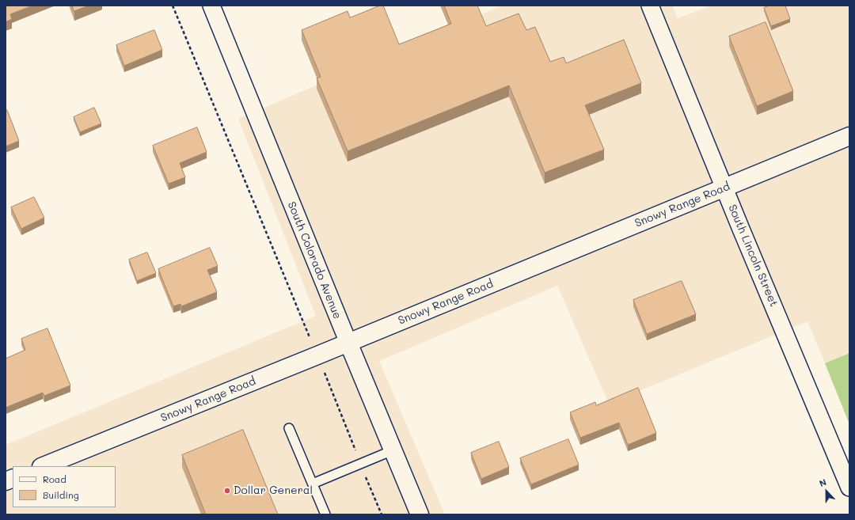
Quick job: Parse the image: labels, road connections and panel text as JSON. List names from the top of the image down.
{
  "streets": {
    "main road": ["Snowy Range Road", "South Colorado Avenue"],
    "street": ["South Lincoln Street"]
  },
  "crossings": [
    ["Snowy Range Road", "South Lincoln Street"],
    ["Snowy Range Road", "South Colorado Avenue"]
  ],
  "places": ["Dollar General"],
  "legend": ["Road", "Building"],
  "north": "top"
}
